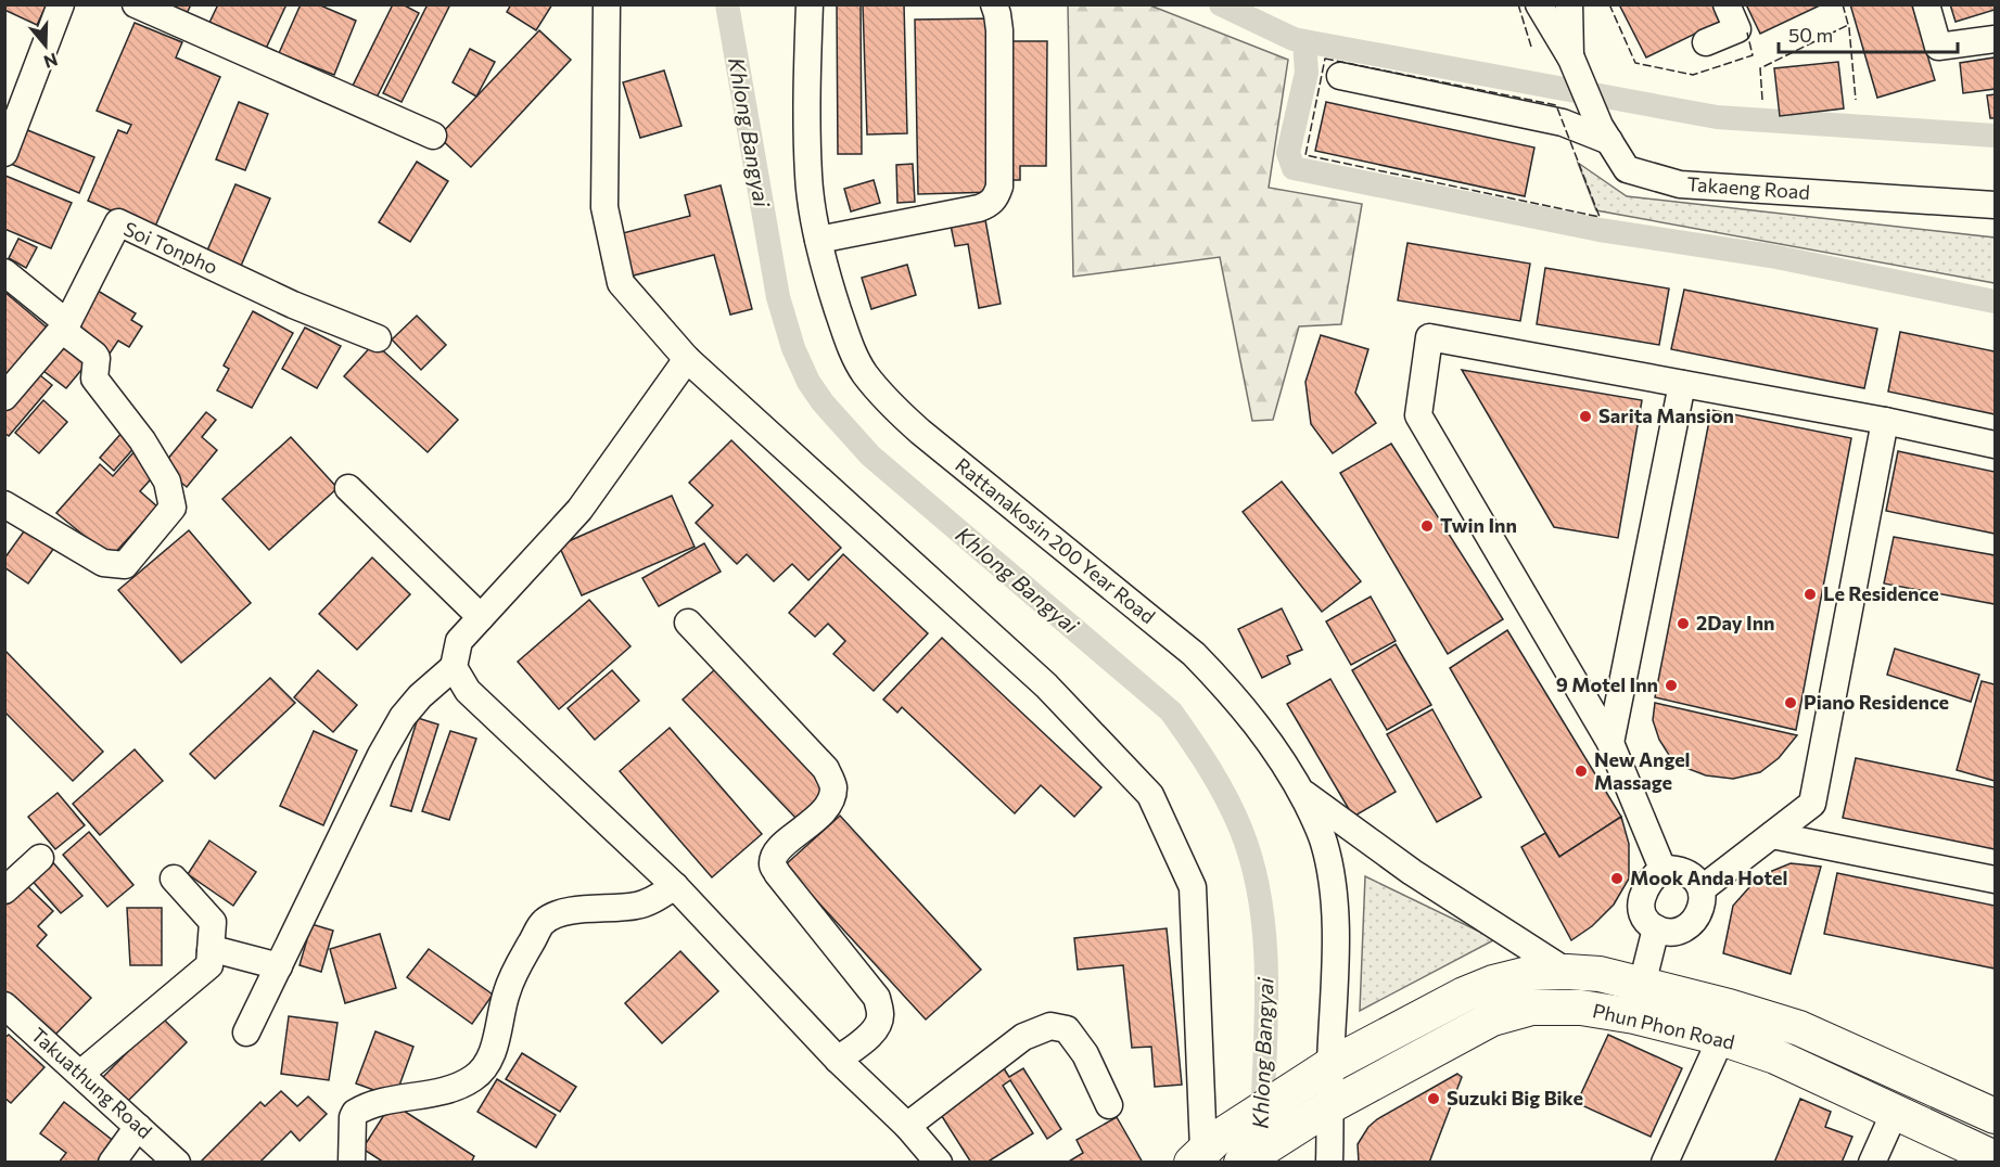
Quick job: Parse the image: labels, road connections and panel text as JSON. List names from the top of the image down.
{
  "streets": {
    "main road": ["Phun Phon Road"],
    "street": [
      "Takaeng Road",
      "Soi Tonpho",
      "Rattanakosin 200 Year Road",
      "Takuathung Road"
    ]
  },
  "crossings": [
    ["Rattanakosin 200 Year Road", "Phun Phon Road"]
  ],
  "water": ["Khlong Bangyai"],
  "places": [
    "Sarita Mansion",
    "Twin Inn",
    "Le Residence",
    "2Day Inn",
    "9 Motel Inn",
    "Piano Residence",
    "New Angel Massage",
    "Mook Anda Hotel",
    "Suzuki Big Bike"
  ],
  "scale_bar": "50 m",
  "north": "bottom"
}
